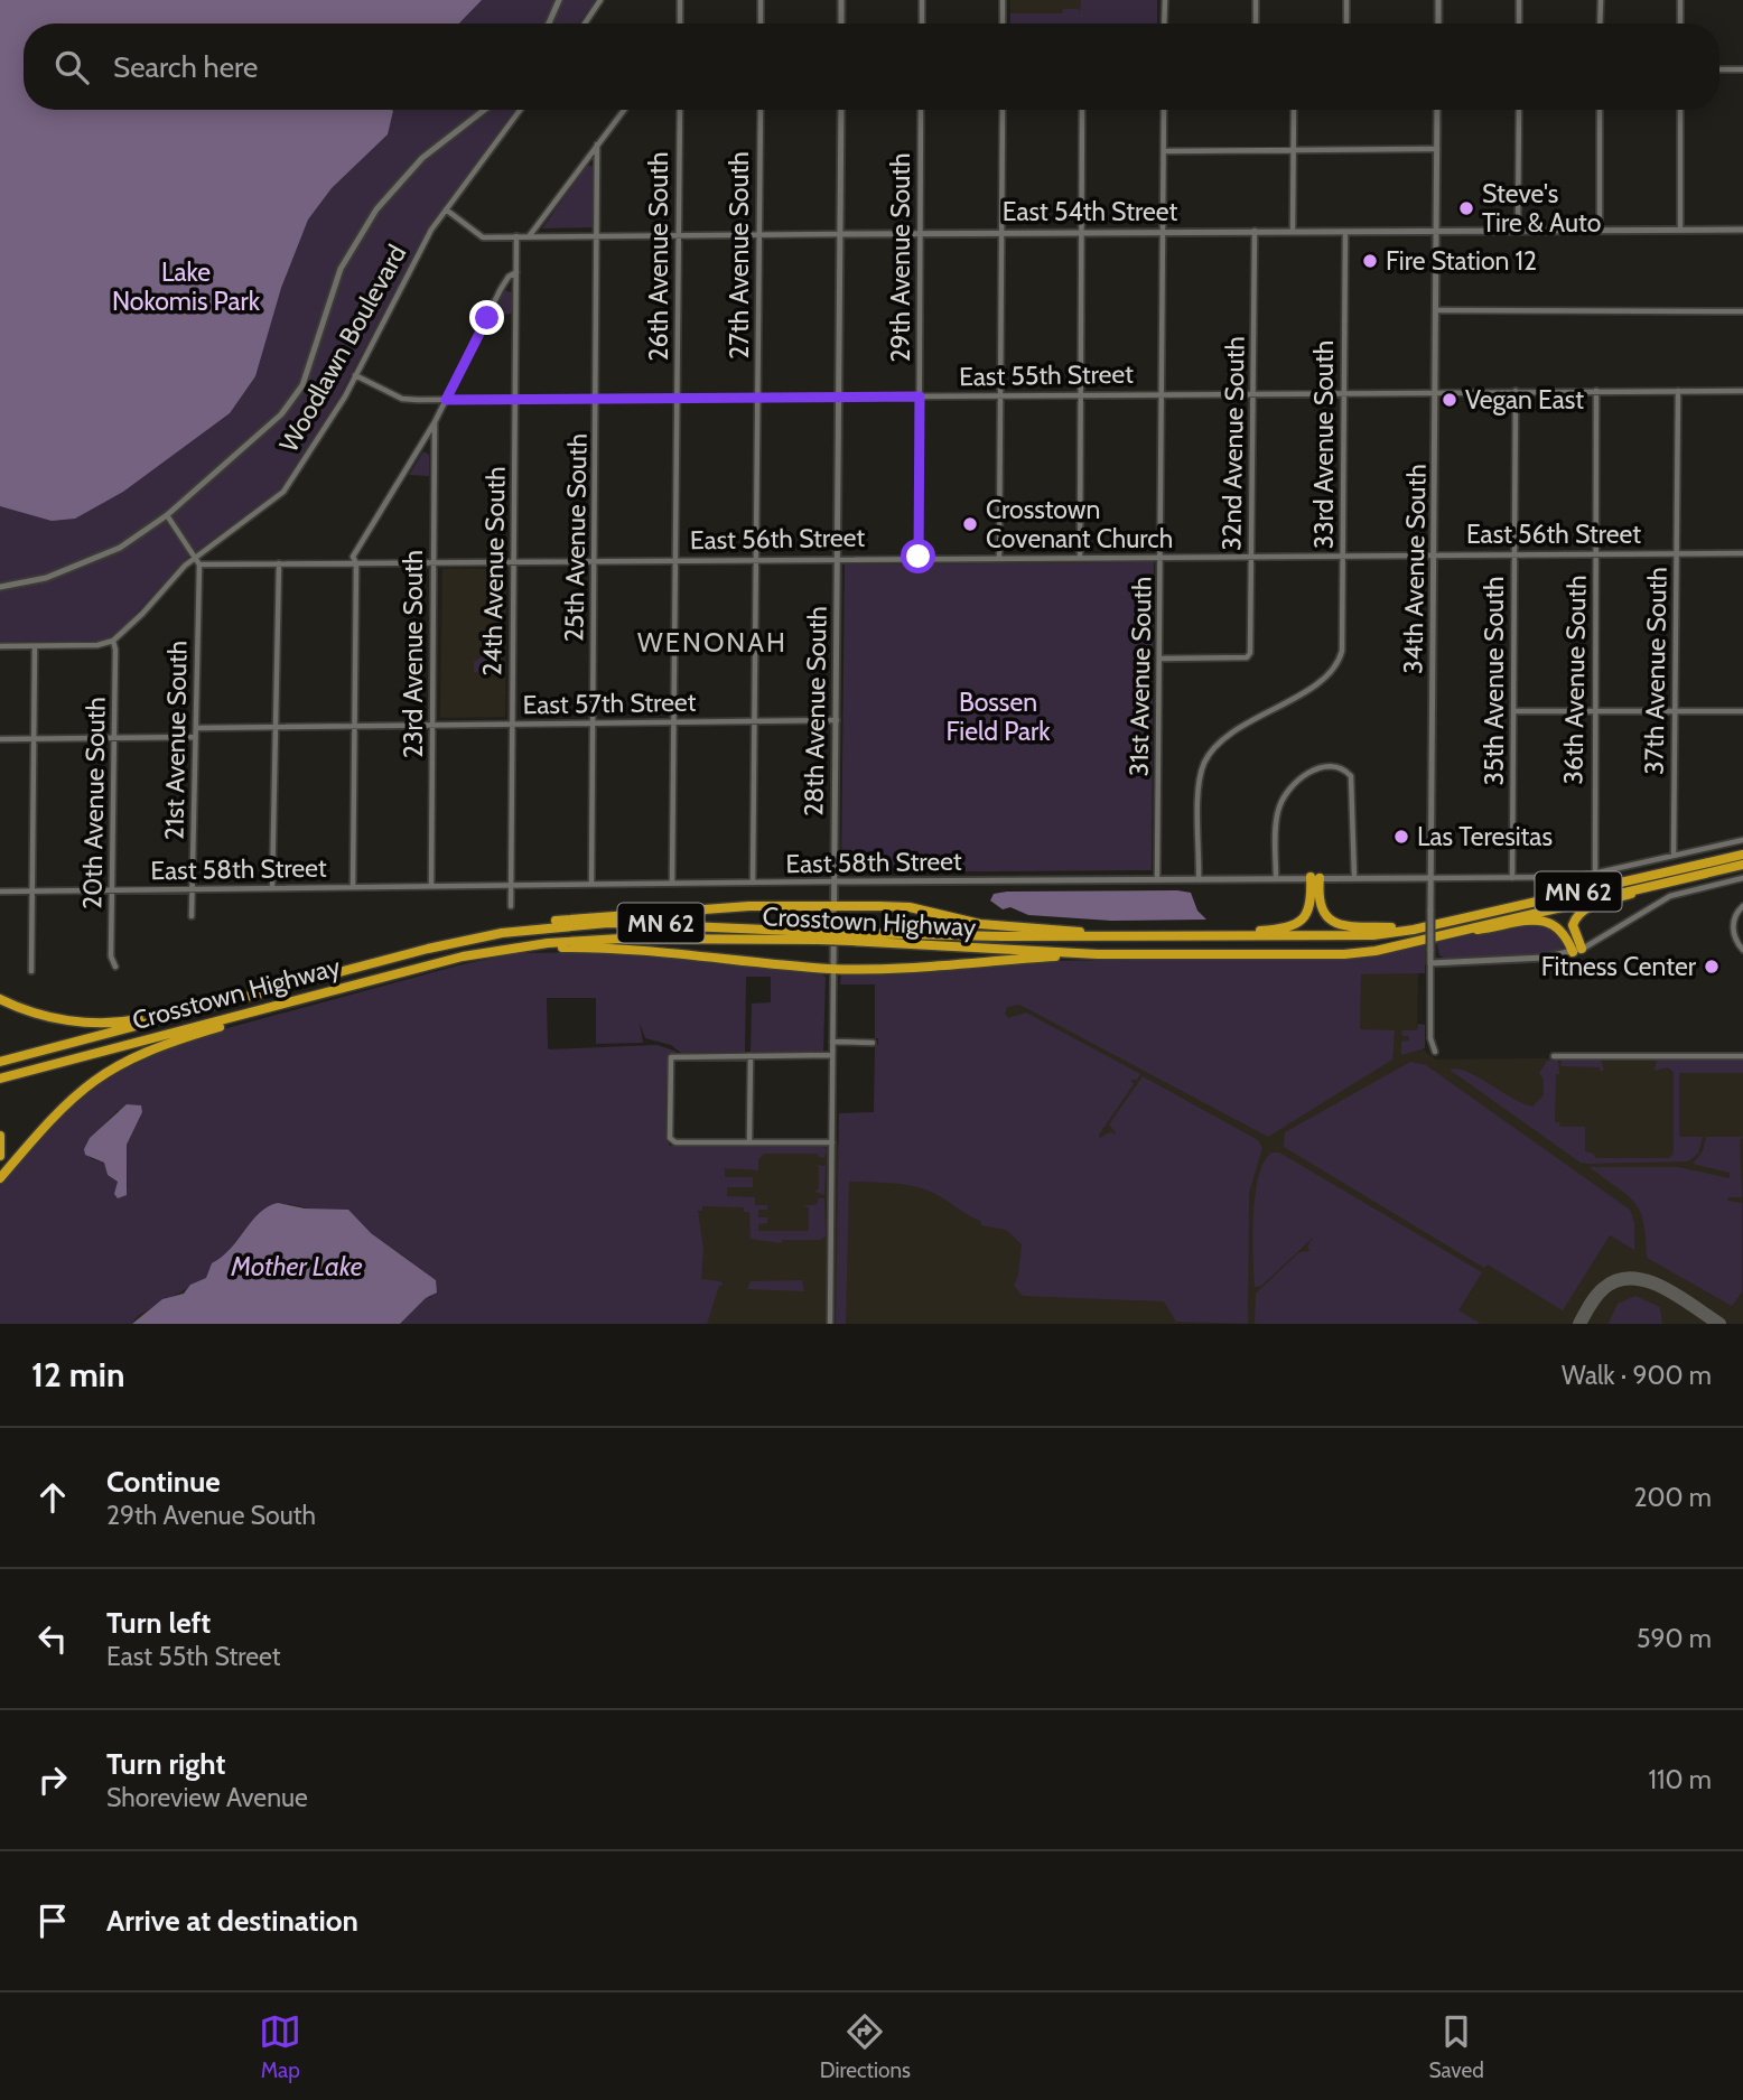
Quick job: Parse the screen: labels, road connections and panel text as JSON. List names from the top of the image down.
{
  "streets": {
    "highway": ["MN 62", "Crosstown Highway"],
    "street": [
      "East 54th Street",
      "27th Avenue South",
      "26th Avenue South",
      "29th Avenue South",
      "Woodlawn Boulevard",
      "East 55th Street",
      "32nd Avenue South",
      "33rd Avenue South",
      "East 56th Street",
      "25th Avenue South",
      "34th Avenue South",
      "24th Avenue South",
      "23rd Avenue South",
      "37th Avenue South",
      "31st Avenue South",
      "36th Avenue South",
      "35th Avenue South",
      "East 57th Street",
      "28th Avenue South",
      "21st Avenue South",
      "20th Avenue South",
      "East 58th Street"
    ]
  },
  "crossings": [
    ["East 54th Street", "27th Avenue South"],
    ["East 54th Street", "26th Avenue South"],
    ["East 54th Street", "29th Avenue South"],
    ["East 54th Street", "Woodlawn Boulevard"],
    ["East 54th Street", "32nd Avenue South"],
    ["East 54th Street", "33rd Avenue South"],
    ["East 54th Street", "25th Avenue South"],
    ["East 54th Street", "34th Avenue South"],
    ["East 54th Street", "24th Avenue South"],
    ["East 54th Street", "31st Avenue South"],
    ["East 54th Street", "28th Avenue South"],
    ["27th Avenue South", "East 55th Street"],
    ["27th Avenue South", "East 56th Street"],
    ["27th Avenue South", "East 57th Street"],
    ["27th Avenue South", "East 58th Street"],
    ["26th Avenue South", "East 55th Street"],
    ["26th Avenue South", "East 56th Street"],
    ["26th Avenue South", "East 57th Street"],
    ["26th Avenue South", "East 58th Street"],
    ["29th Avenue South", "East 55th Street"],
    ["29th Avenue South", "East 56th Street"],
    ["Woodlawn Boulevard", "East 55th Street"],
    ["Woodlawn Boulevard", "East 56th Street"],
    ["Woodlawn Boulevard", "21st Avenue South"],
    ["Woodlawn Boulevard", "20th Avenue South"],
    ["East 55th Street", "32nd Avenue South"],
    ["East 55th Street", "33rd Avenue South"],
    ["East 55th Street", "25th Avenue South"],
    ["East 55th Street", "34th Avenue South"],
    ["East 55th Street", "24th Avenue South"],
    ["East 55th Street", "37th Avenue South"],
    ["East 55th Street", "31st Avenue South"],
    ["East 55th Street", "36th Avenue South"],
    ["East 55th Street", "35th Avenue South"],
    ["East 55th Street", "28th Avenue South"],
    ["32nd Avenue South", "East 56th Street"],
    ["32nd Avenue South", "31st Avenue South"],
    ["33rd Avenue South", "East 56th Street"],
    ["33rd Avenue South", "East 58th Street"],
    ["East 56th Street", "25th Avenue South"],
    ["East 56th Street", "34th Avenue South"],
    ["East 56th Street", "24th Avenue South"],
    ["East 56th Street", "23rd Avenue South"],
    ["East 56th Street", "37th Avenue South"],
    ["East 56th Street", "31st Avenue South"],
    ["East 56th Street", "36th Avenue South"],
    ["East 56th Street", "35th Avenue South"],
    ["East 56th Street", "28th Avenue South"],
    ["East 56th Street", "21st Avenue South"],
    ["25th Avenue South", "East 57th Street"],
    ["25th Avenue South", "East 58th Street"],
    ["34th Avenue South", "East 58th Street"],
    ["24th Avenue South", "East 57th Street"],
    ["24th Avenue South", "East 58th Street"],
    ["23rd Avenue South", "East 57th Street"],
    ["23rd Avenue South", "East 58th Street"],
    ["37th Avenue South", "East 58th Street"],
    ["31st Avenue South", "East 58th Street"],
    ["36th Avenue South", "East 58th Street"],
    ["35th Avenue South", "East 58th Street"],
    ["East 57th Street", "28th Avenue South"],
    ["East 57th Street", "21st Avenue South"],
    ["28th Avenue South", "East 58th Street"],
    ["21st Avenue South", "East 58th Street"],
    ["20th Avenue South", "East 58th Street"]
  ],
  "districts": ["WENONAH"],
  "water": ["Mother Lake"],
  "parks": ["Lake Nokomis Park", "Bossen Field Park"],
  "places": [
    "Steve's Tire & Auto",
    "Fire Station 12",
    "Vegan East",
    "Crosstown Covenant Church",
    "Las Teresitas",
    "Fitness Center"
  ],
  "page": {
    "search": "Search here",
    "heading": ["12 min", "Walk · 900 m"],
    "list": [
      ["Continue", "29th Avenue South", "200 m"],
      ["Turn left", "East 55th Street", "590 m"],
      ["Turn right", "Shoreview Avenue", "110 m"],
      "Arrive at destination"
    ],
    "nav": ["Map", "Directions", "Saved"]
  }
}
